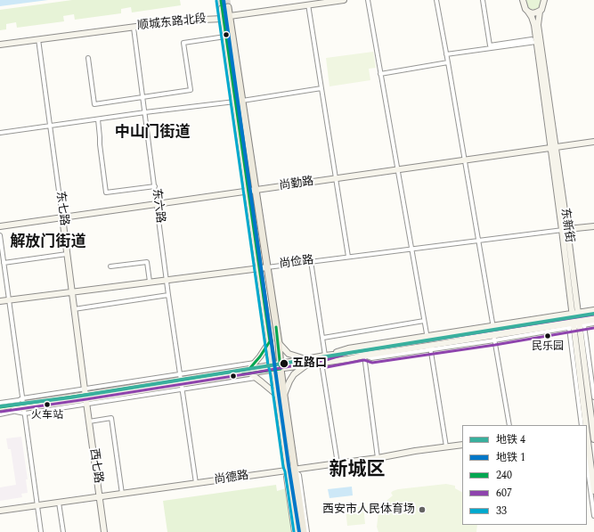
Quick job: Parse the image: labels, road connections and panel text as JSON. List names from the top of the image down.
{
  "streets": {
    "street": [
      "顺城东路北段",
      "尚勤路",
      "东六路",
      "东七路",
      "东新街",
      "尚俭路",
      "西七路",
      "尚德路"
    ]
  },
  "crossings": [
    ["顺城东路北段", "东六路"],
    ["顺城东路北段", "东七路"],
    ["尚勤路", "东六路"],
    ["尚勤路", "东七路"],
    ["尚勤路", "东新街"],
    ["东六路", "尚俭路"],
    ["东六路", "尚德路"],
    ["东七路", "尚俭路"],
    ["东七路", "西七路"],
    ["东新街", "尚俭路"],
    ["西七路", "尚德路"]
  ],
  "districts": ["中山门街道", "解放门街道", "新城区"],
  "places": [
    "民乐园",
    "五路口",
    "火车站",
    "西安市人民体育场"
  ],
  "lines": [
    "metro line 1",
    "transit line 240",
    "transit line 33",
    "metro line 4",
    "transit line 607"
  ],
  "legend": [
    "地铁 4",
    "地铁 1",
    "240",
    "607",
    "33"
  ]
}
